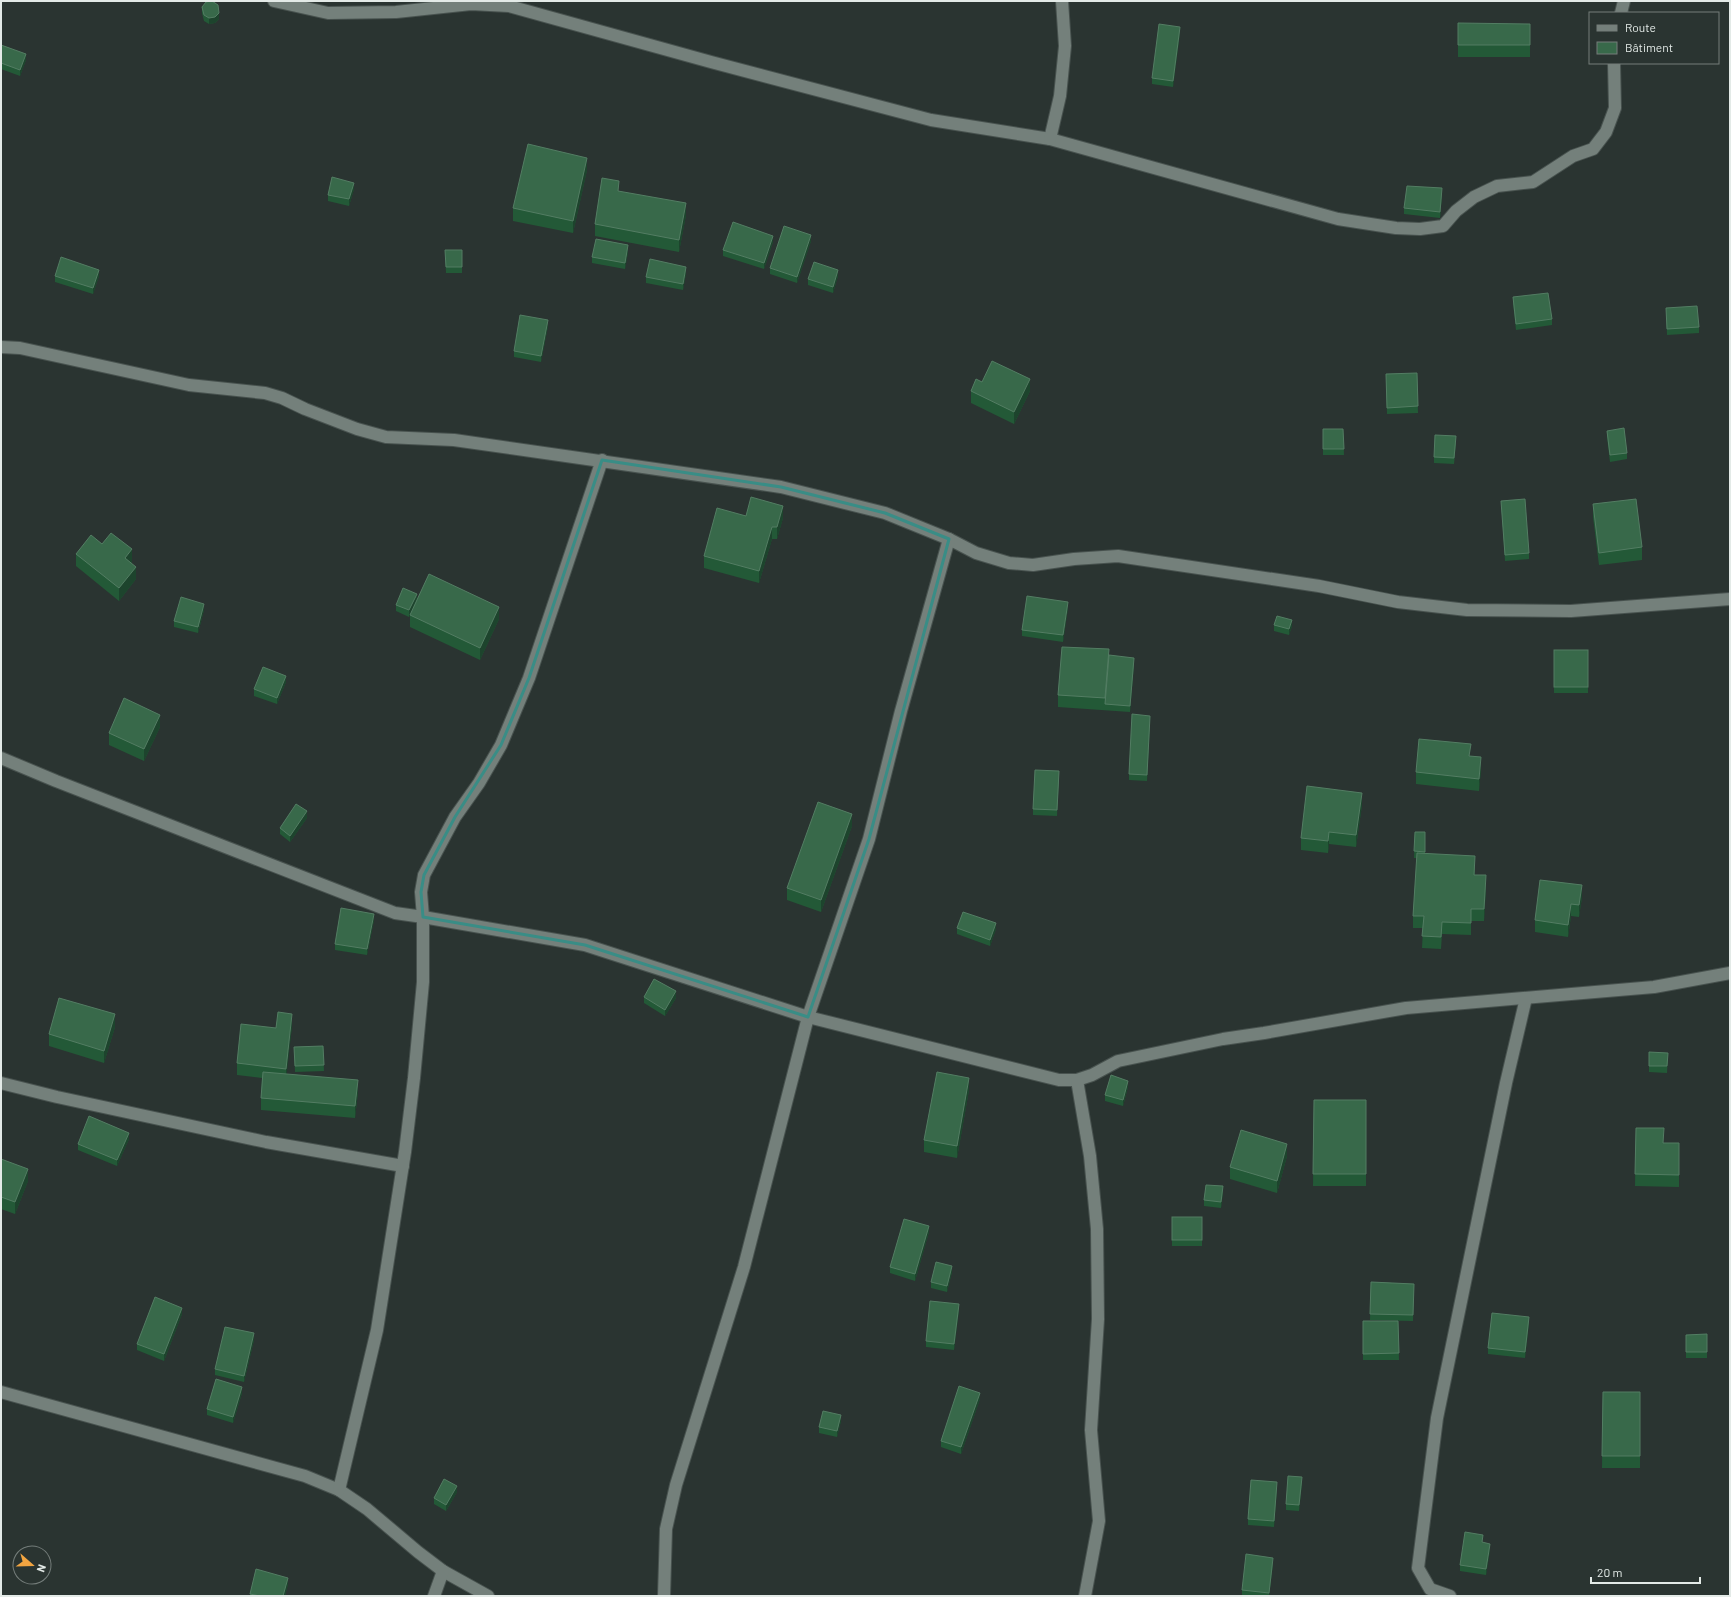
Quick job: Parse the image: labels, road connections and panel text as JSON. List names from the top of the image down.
{
  "legend": ["Route", "Bâtiment"],
  "scale_bar": "20 m",
  "north": "right"
}
